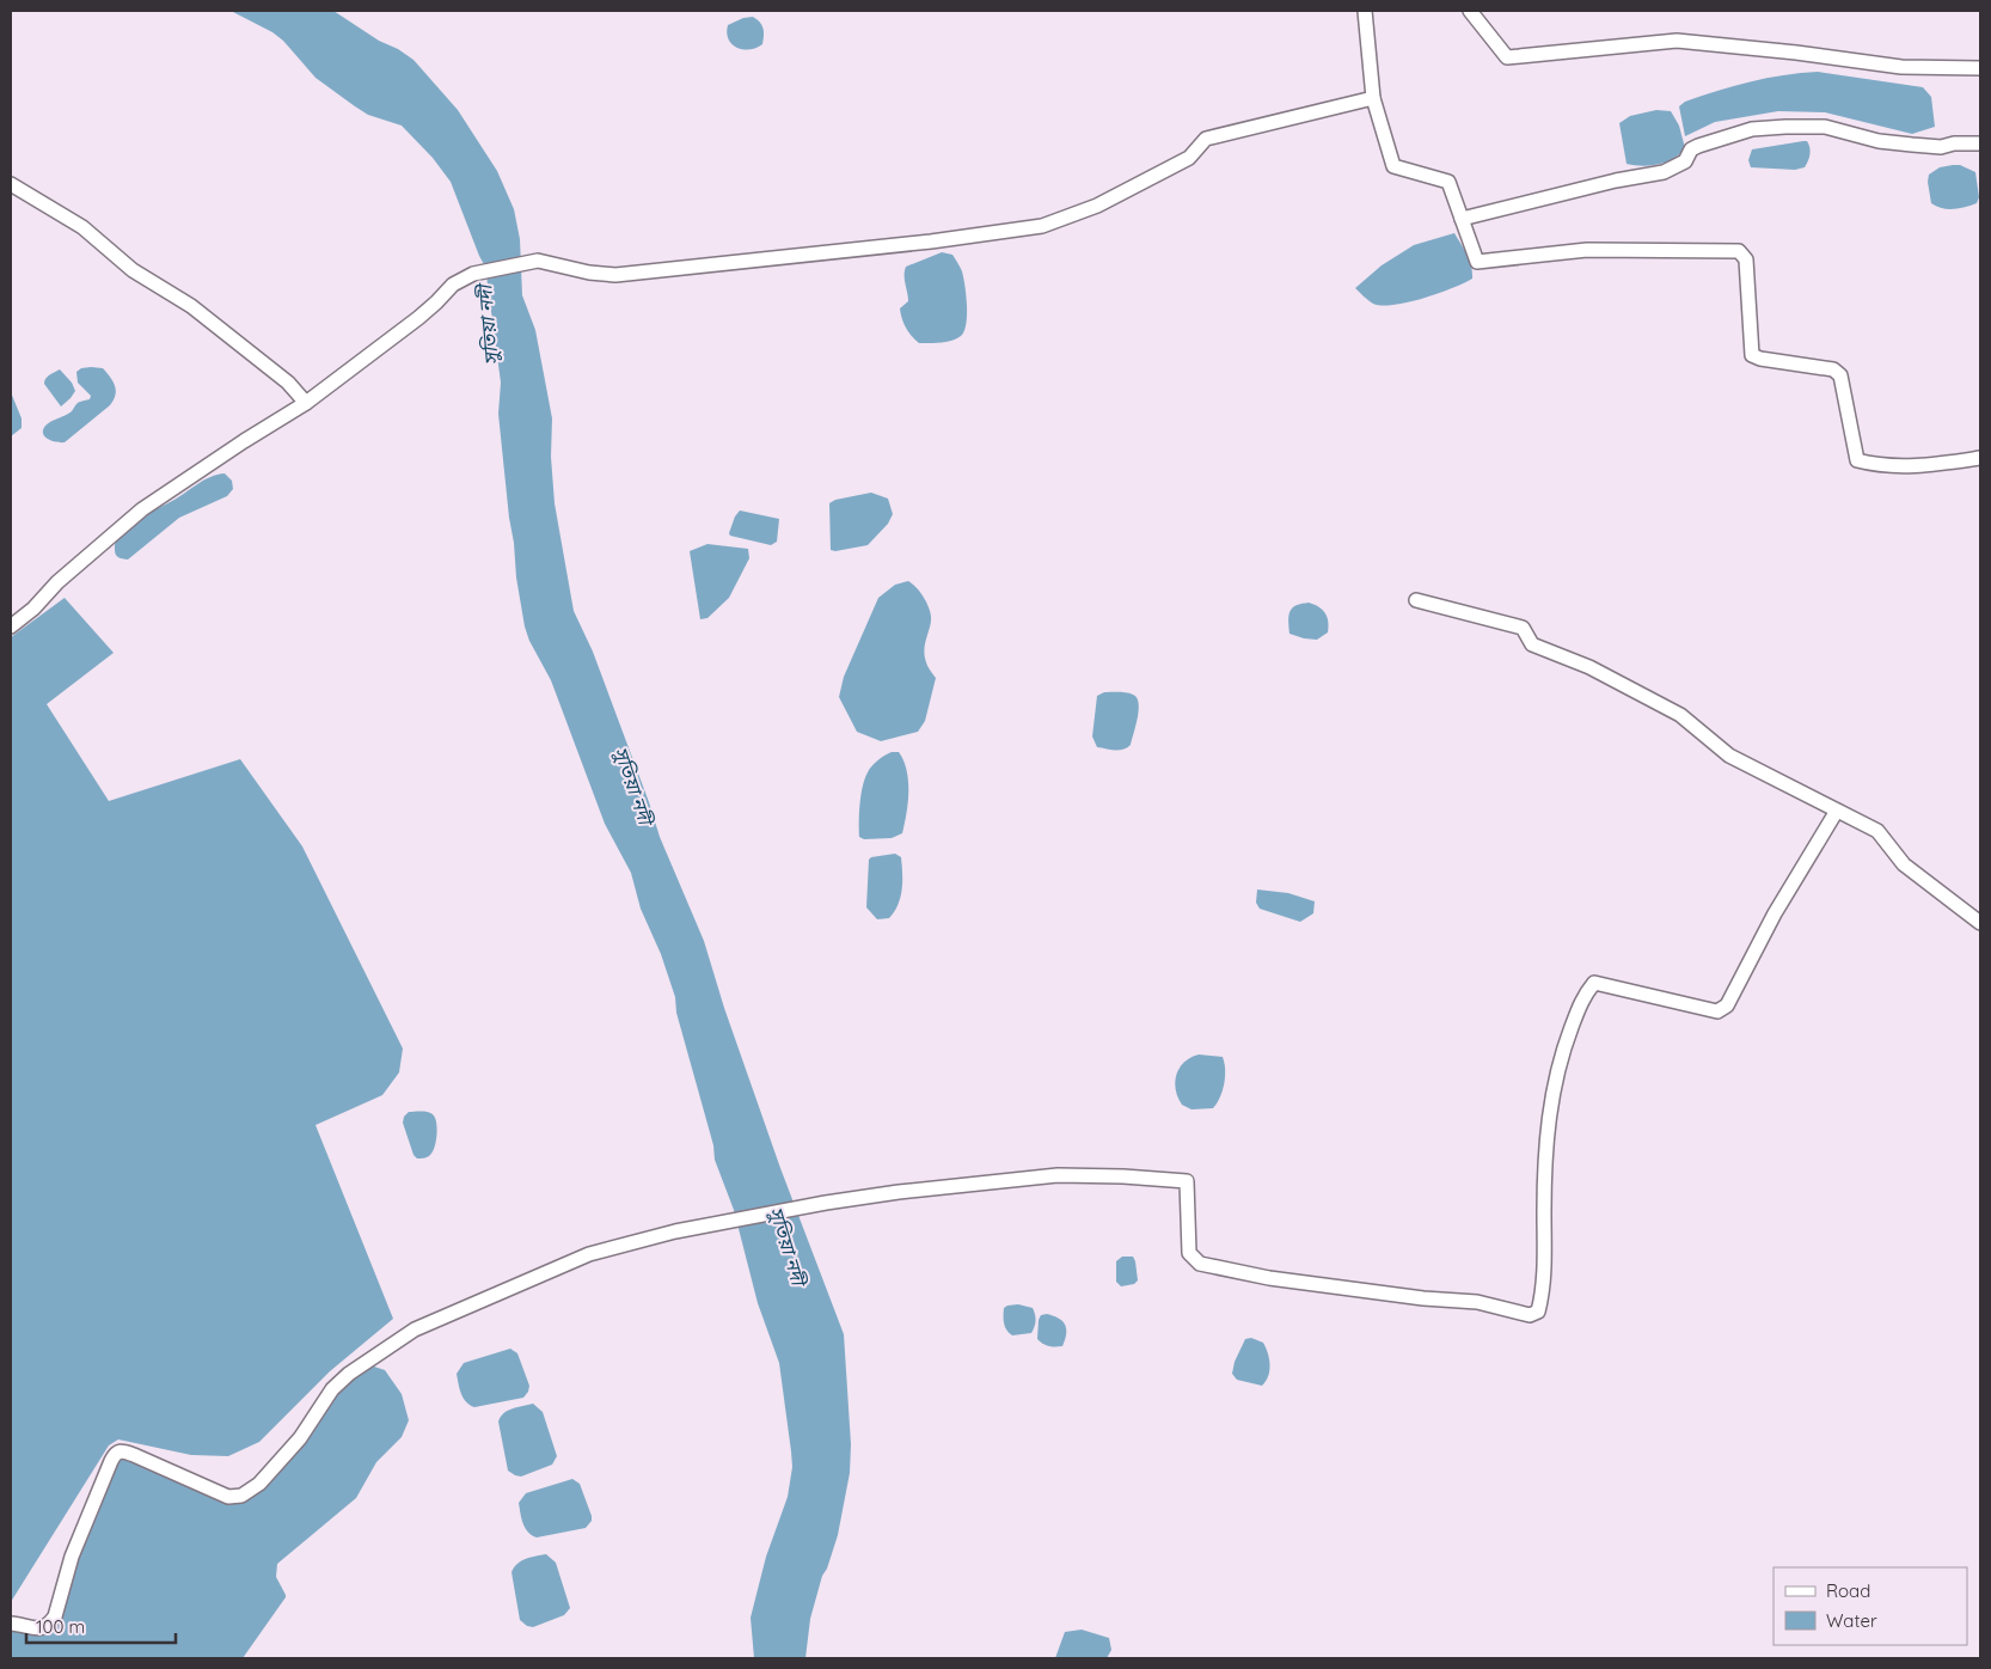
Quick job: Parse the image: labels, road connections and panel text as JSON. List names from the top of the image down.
{
  "water": ["সুতিয়া নদী"],
  "legend": ["Road", "Water"],
  "scale_bar": "100 m"
}
